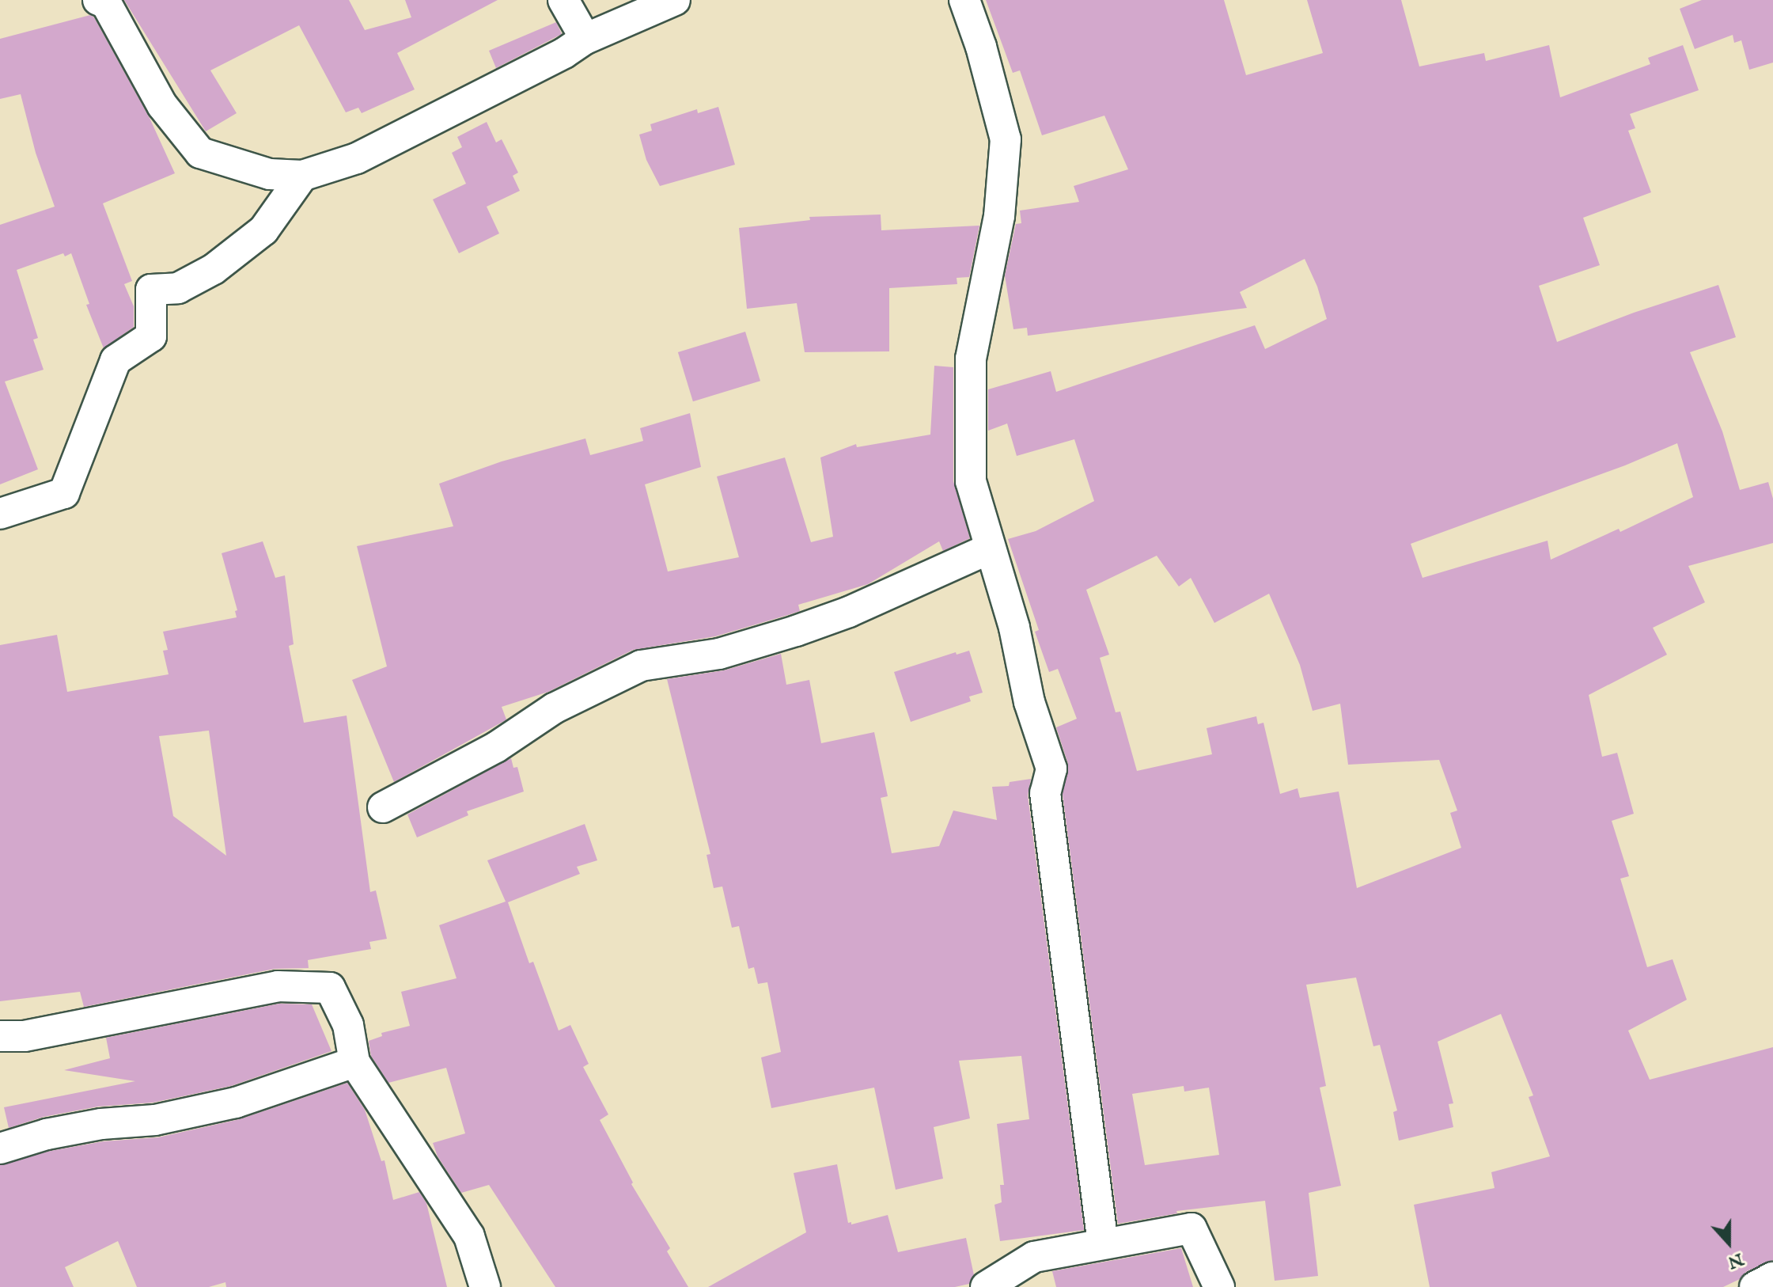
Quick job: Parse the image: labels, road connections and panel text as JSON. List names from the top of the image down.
{
  "north": "bottom"
}
